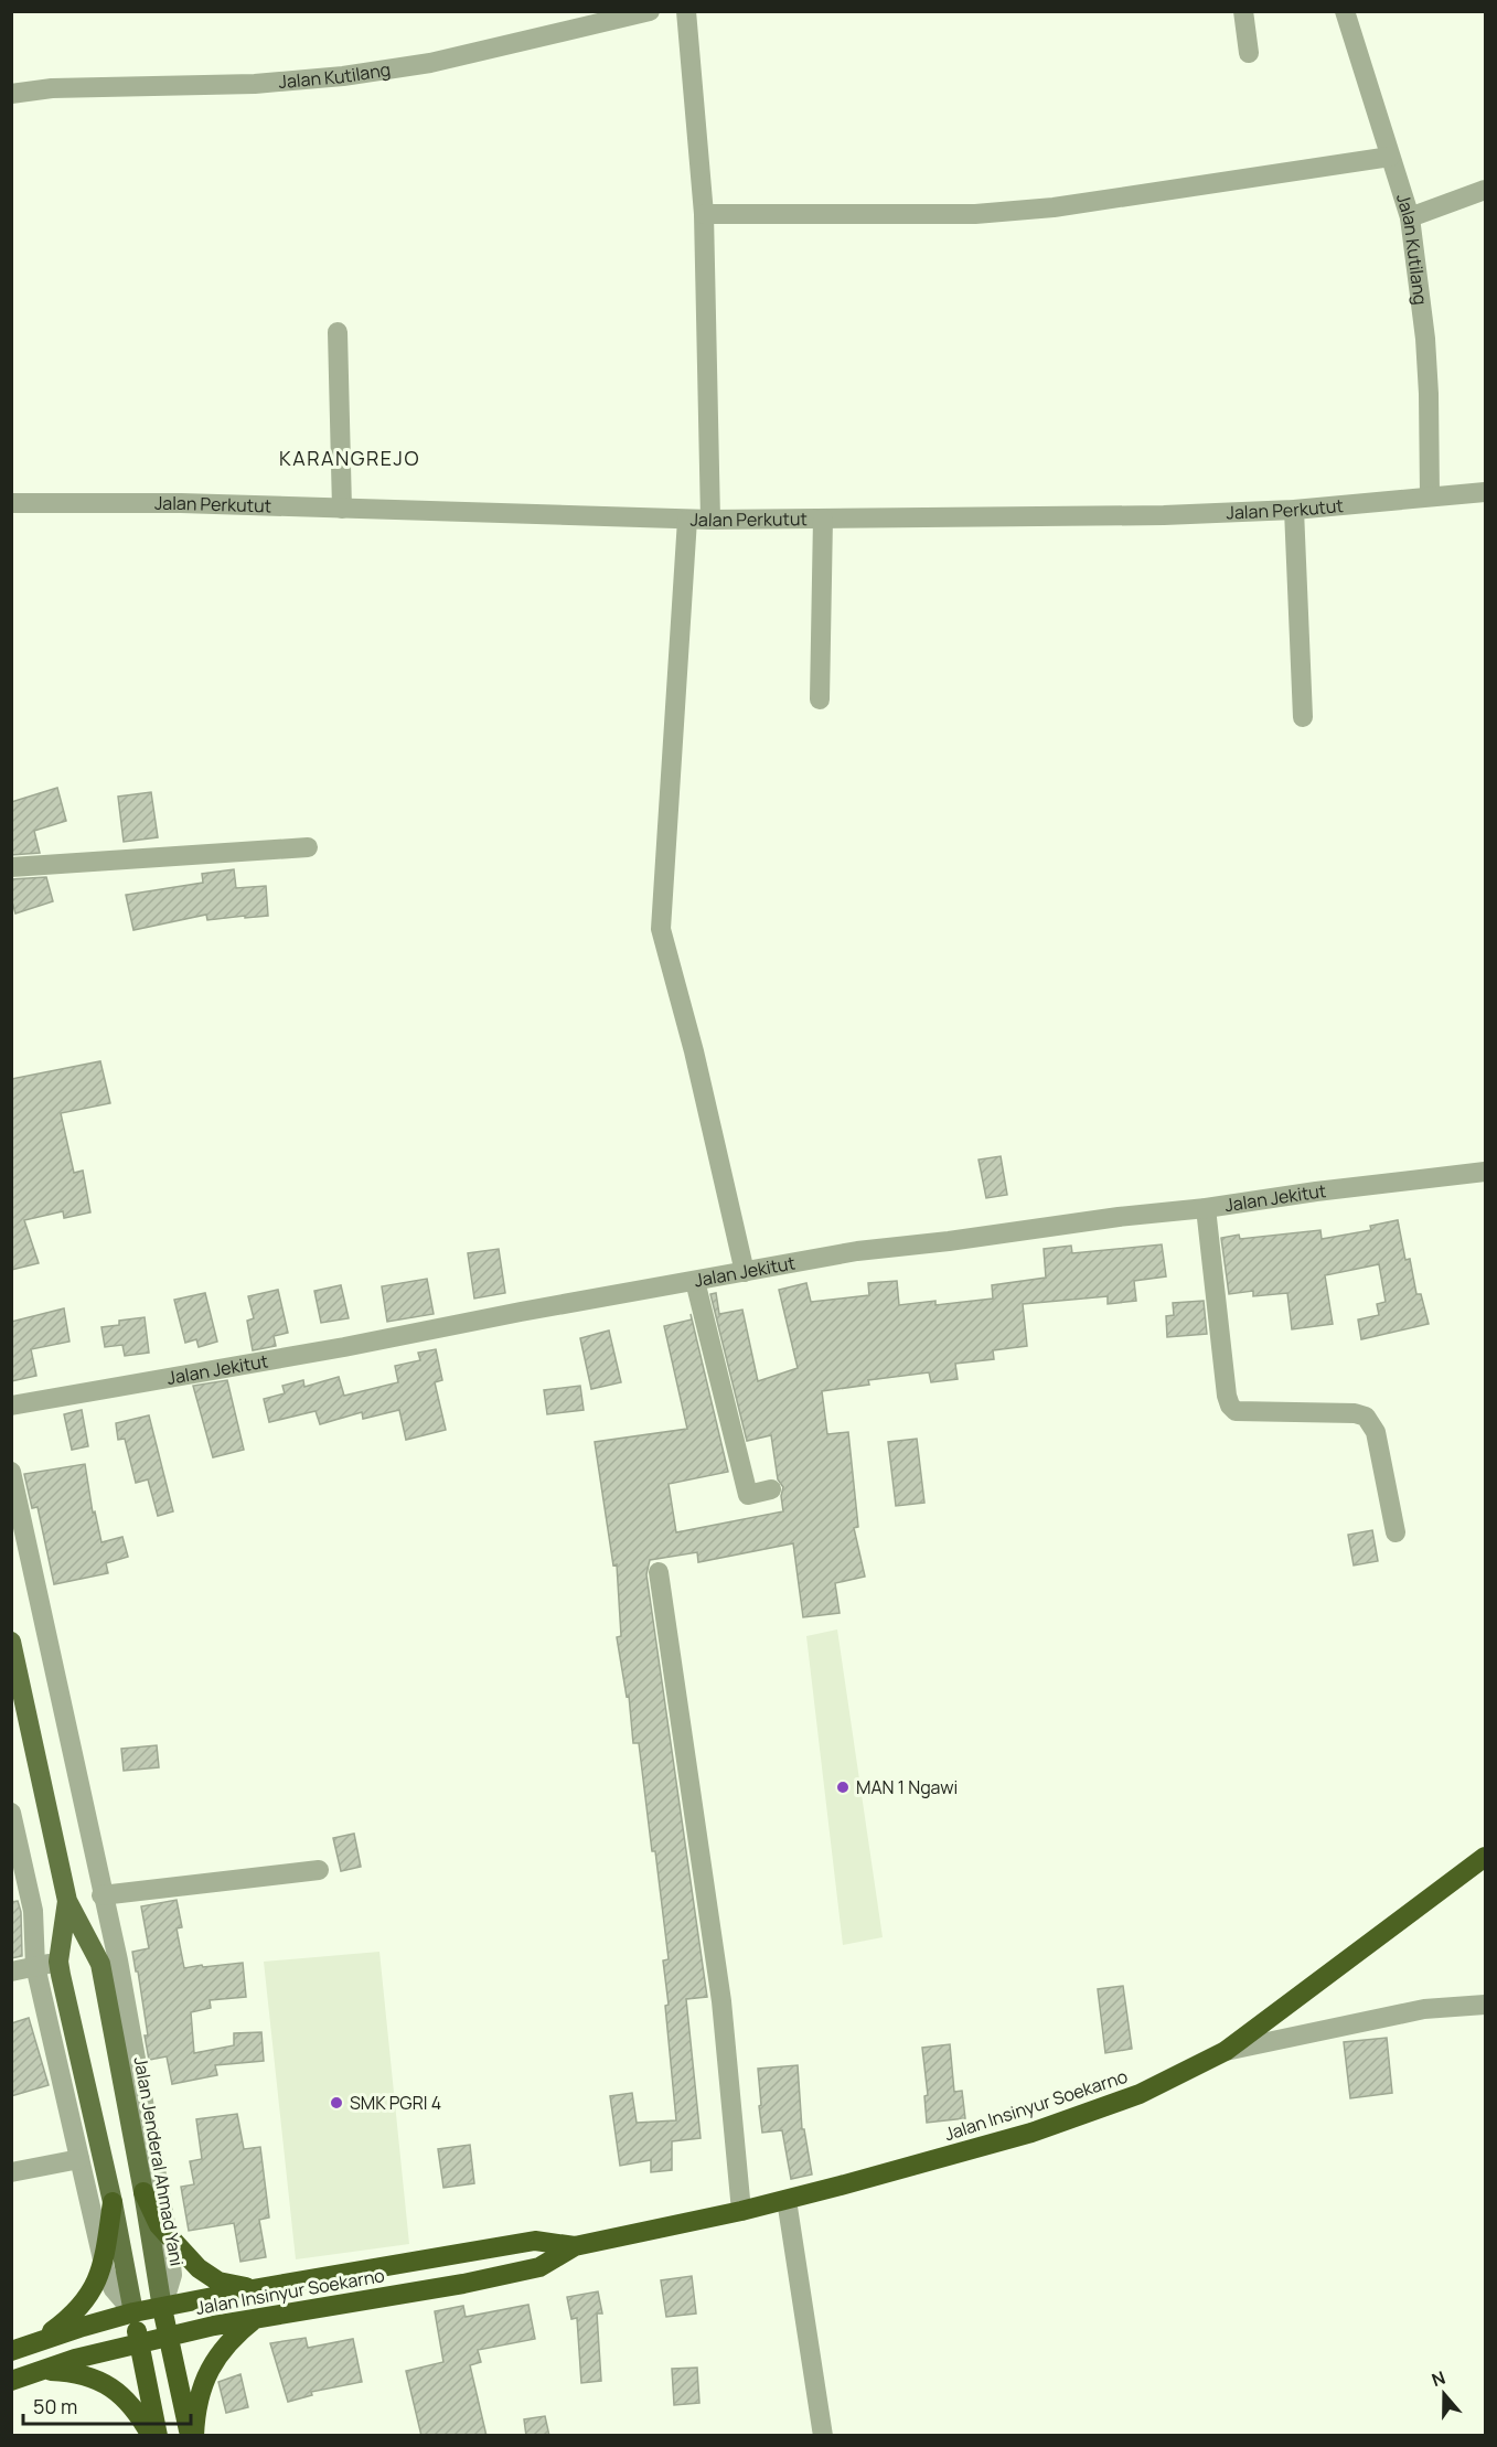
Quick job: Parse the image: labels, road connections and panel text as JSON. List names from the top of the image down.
{
  "streets": {
    "highway": ["Jalan Insinyur Soekarno", "Jalan Jenderal Ahmad Yani"],
    "street": ["Jalan Kutilang", "Jalan Perkutut", "Jalan Jekitut"]
  },
  "crossings": [
    ["Jalan Kutilang", "Jalan Perkutut"],
    ["Jalan Insinyur Soekarno", "Jalan Jenderal Ahmad Yani"]
  ],
  "districts": ["KARANGREJO"],
  "places": ["MAN 1 Ngawi", "SMK PGRI 4"],
  "scale_bar": "50 m",
  "north": "top"
}
